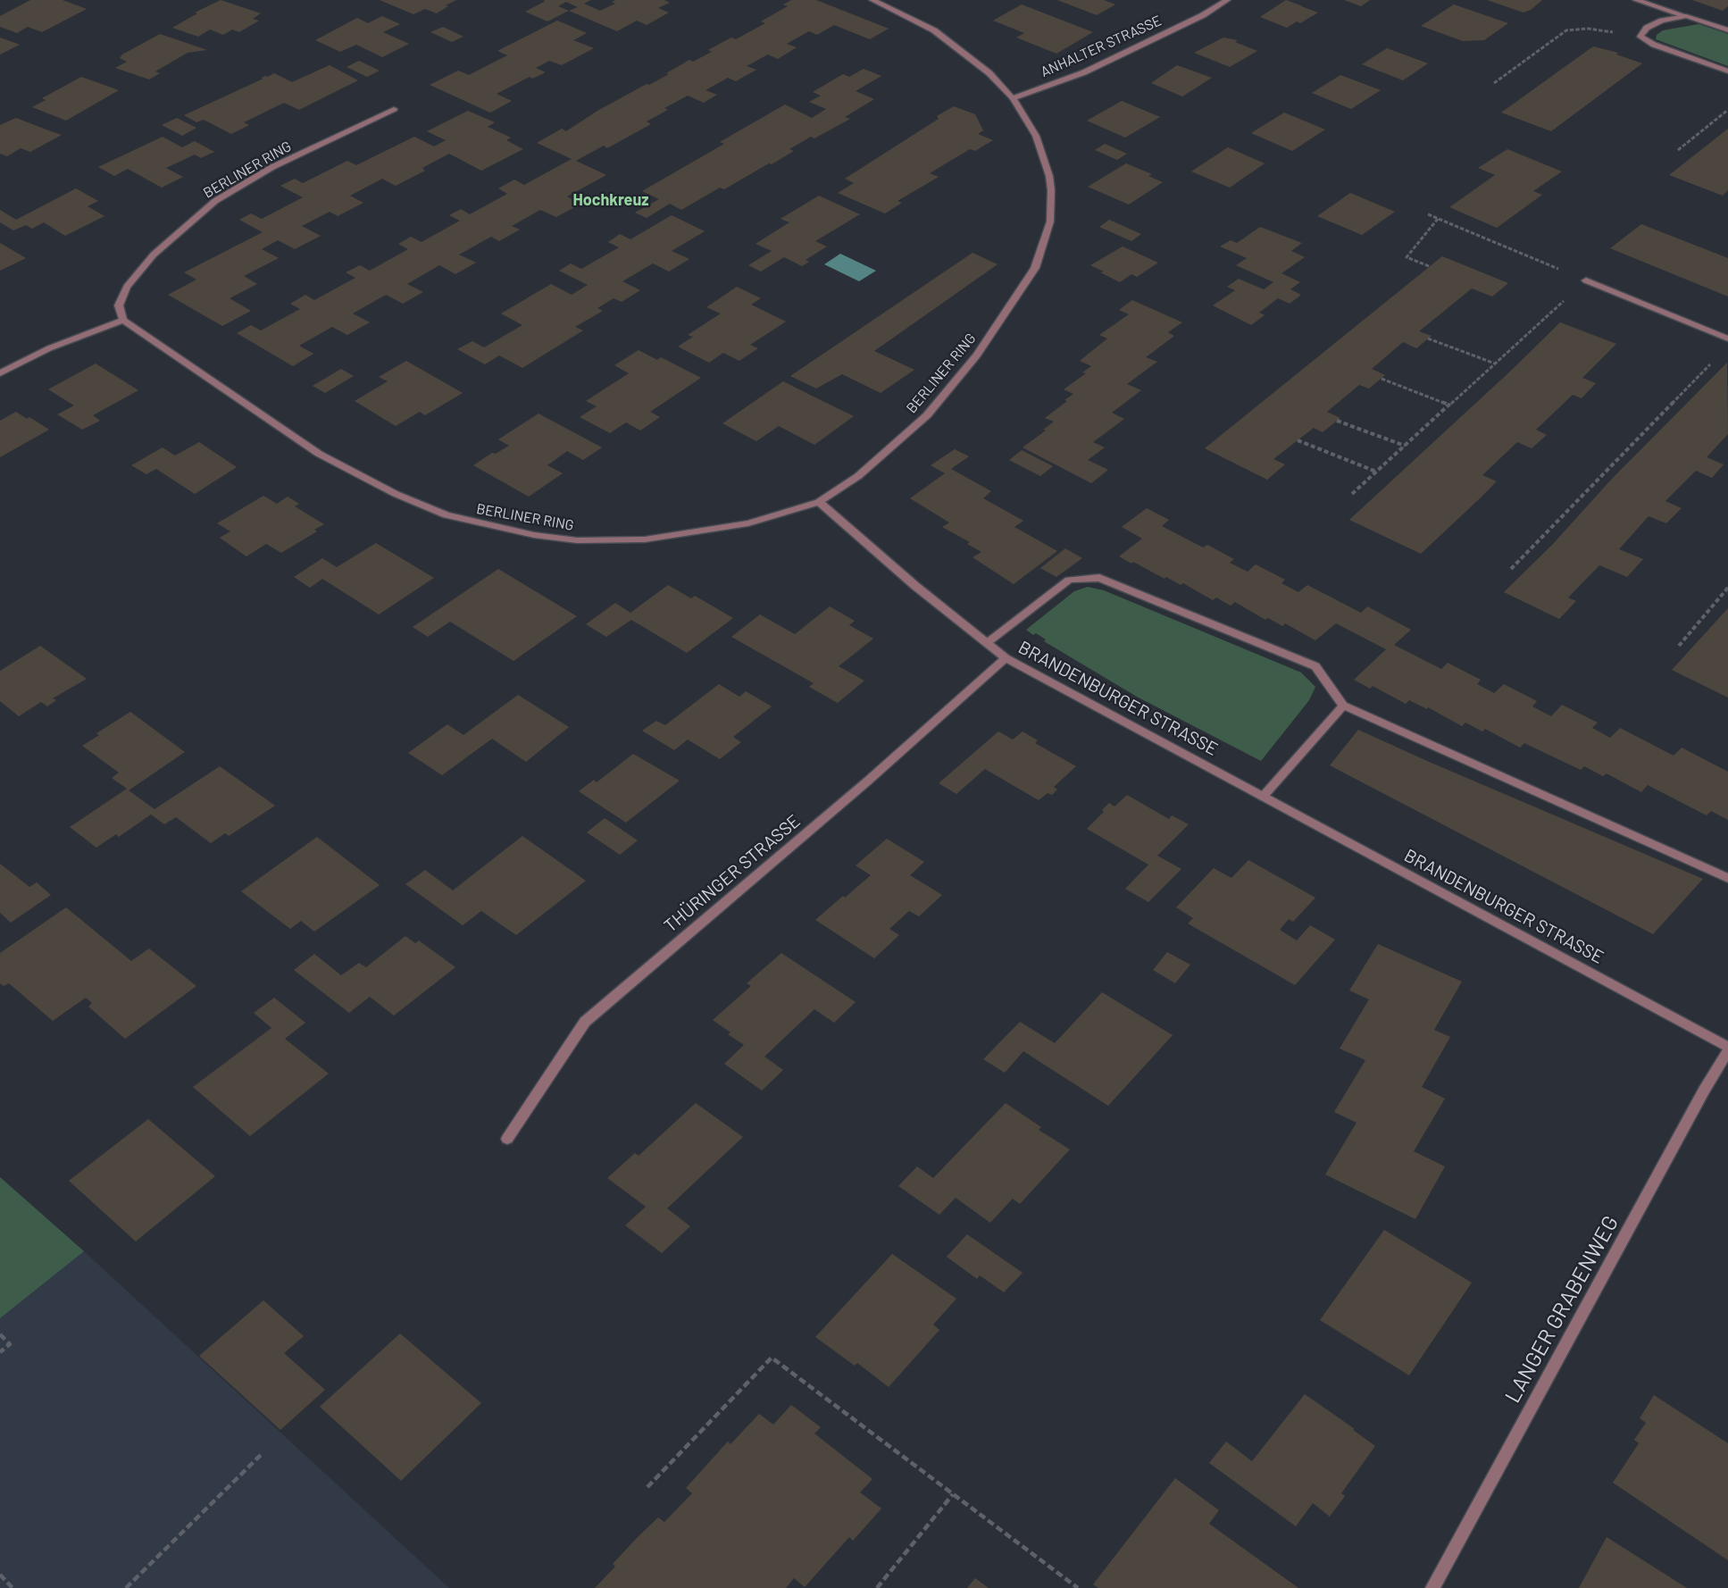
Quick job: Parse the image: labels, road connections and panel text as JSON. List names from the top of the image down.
{
  "streets": {
    "street": [
      "ANHALTER STRASSE",
      "BERLINER RING",
      "BRANDENBURGER STRASSE",
      "THÜRINGER STRASSE",
      "LANGER GRABENWEG"
    ]
  },
  "crossings": [
    ["ANHALTER STRASSE", "BERLINER RING"],
    ["BERLINER RING", "BRANDENBURGER STRASSE"],
    ["BRANDENBURGER STRASSE", "THÜRINGER STRASSE"],
    ["BRANDENBURGER STRASSE", "LANGER GRABENWEG"]
  ],
  "districts": ["Hochkreuz"]
}
